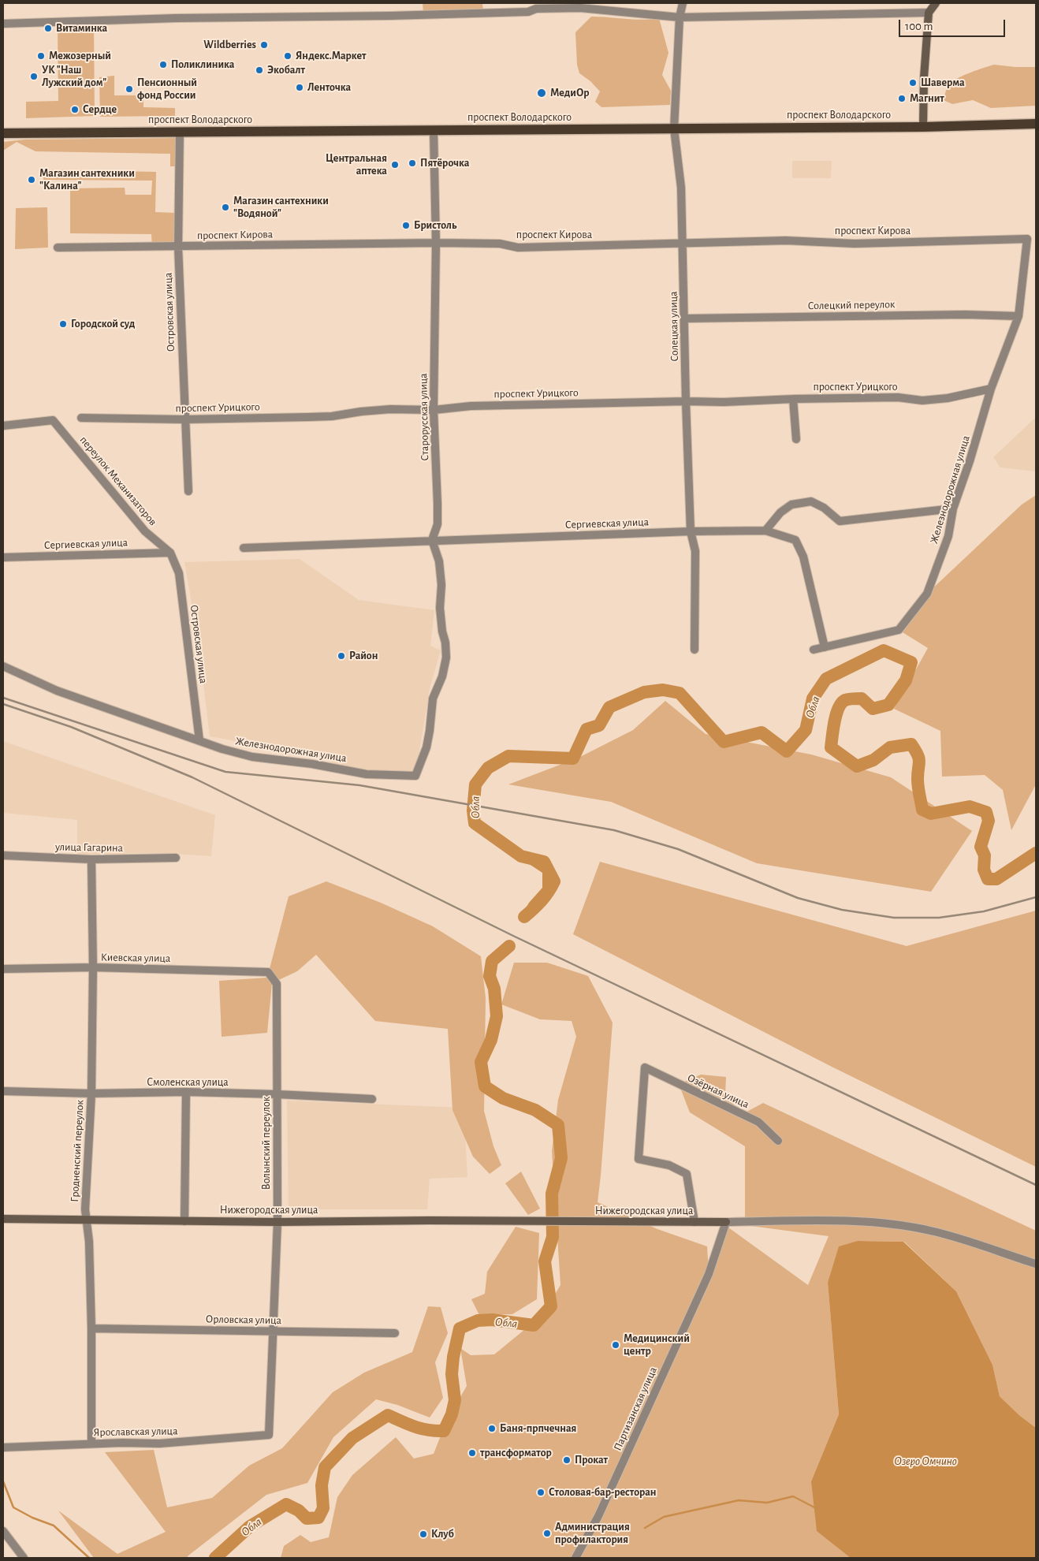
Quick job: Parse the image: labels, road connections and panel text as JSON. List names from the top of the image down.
{
  "streets": {
    "main road": ["проспект Володарского"],
    "street": [
      "проспект Кирова",
      "Солецкий переулок",
      "Островская улица",
      "Солецкая улица",
      "проспект Урицкого",
      "Старорусская улица",
      "переулок Механизаторов",
      "Железнодорожная улица",
      "Сергиевская улица",
      "улица Гагарина",
      "Киевская улица",
      "Смоленская улица",
      "Озёрная улица",
      "Волынский переулок",
      "Гродненский переулок",
      "Нижегородская улица",
      "Орловская улица",
      "Партизанская улица",
      "Ярославская улица"
    ]
  },
  "crossings": [
    ["проспект Володарского", "Островская улица"],
    ["проспект Володарского", "Солецкая улица"],
    ["проспект Володарского", "Старорусская улица"],
    ["проспект Кирова", "Островская улица"],
    ["проспект Кирова", "Солецкая улица"],
    ["проспект Кирова", "Старорусская улица"],
    ["проспект Кирова", "Железнодорожная улица"],
    ["Солецкий переулок", "Солецкая улица"],
    ["Солецкий переулок", "Железнодорожная улица"],
    ["Островская улица", "проспект Урицкого"],
    ["Островская улица", "переулок Механизаторов"],
    ["Островская улица", "Железнодорожная улица"],
    ["Островская улица", "Сергиевская улица"],
    ["Солецкая улица", "проспект Урицкого"],
    ["Солецкая улица", "Сергиевская улица"],
    ["проспект Урицкого", "Старорусская улица"],
    ["проспект Урицкого", "Железнодорожная улица"],
    ["Старорусская улица", "Железнодорожная улица"],
    ["Старорусская улица", "Сергиевская улица"],
    ["переулок Механизаторов", "Сергиевская улица"],
    ["Железнодорожная улица", "Сергиевская улица"],
    ["улица Гагарина", "Гродненский переулок"],
    ["Киевская улица", "Волынский переулок"],
    ["Киевская улица", "Гродненский переулок"],
    ["Смоленская улица", "Волынский переулок"],
    ["Смоленская улица", "Гродненский переулок"],
    ["Озёрная улица", "Нижегородская улица"],
    ["Волынский переулок", "Нижегородская улица"],
    ["Волынский переулок", "Орловская улица"],
    ["Волынский переулок", "Ярославская улица"],
    ["Гродненский переулок", "Нижегородская улица"],
    ["Гродненский переулок", "Орловская улица"],
    ["Гродненский переулок", "Ярославская улица"],
    ["Нижегородская улица", "Партизанская улица"]
  ],
  "water": ["Обла", "Озеро Омчино"],
  "places": [
    "Витаминка",
    "Wildberries",
    "Межозерный",
    "Яндекс.Маркет",
    "Поликлиника",
    "Экобалт",
    "УК \"Наш Лужский дом\"",
    "Шаверма",
    "Ленточка",
    "Пенсионный фонд России",
    "МедиОр",
    "Магнит",
    "Сердце",
    "Пятёрочка",
    "Центральная аптека",
    "Магазин сантехники \"Калина\"",
    "Магазин сантехники \"Водяной\"",
    "Бристоль",
    "Городской суд",
    "Район",
    "Медицинский центр",
    "Баня-прпчечная",
    "трансформатор",
    "Прокат",
    "Столовая-бар-ресторан",
    "Администрация профилактория",
    "Клуб"
  ],
  "scale_bar": "100 m"
}
